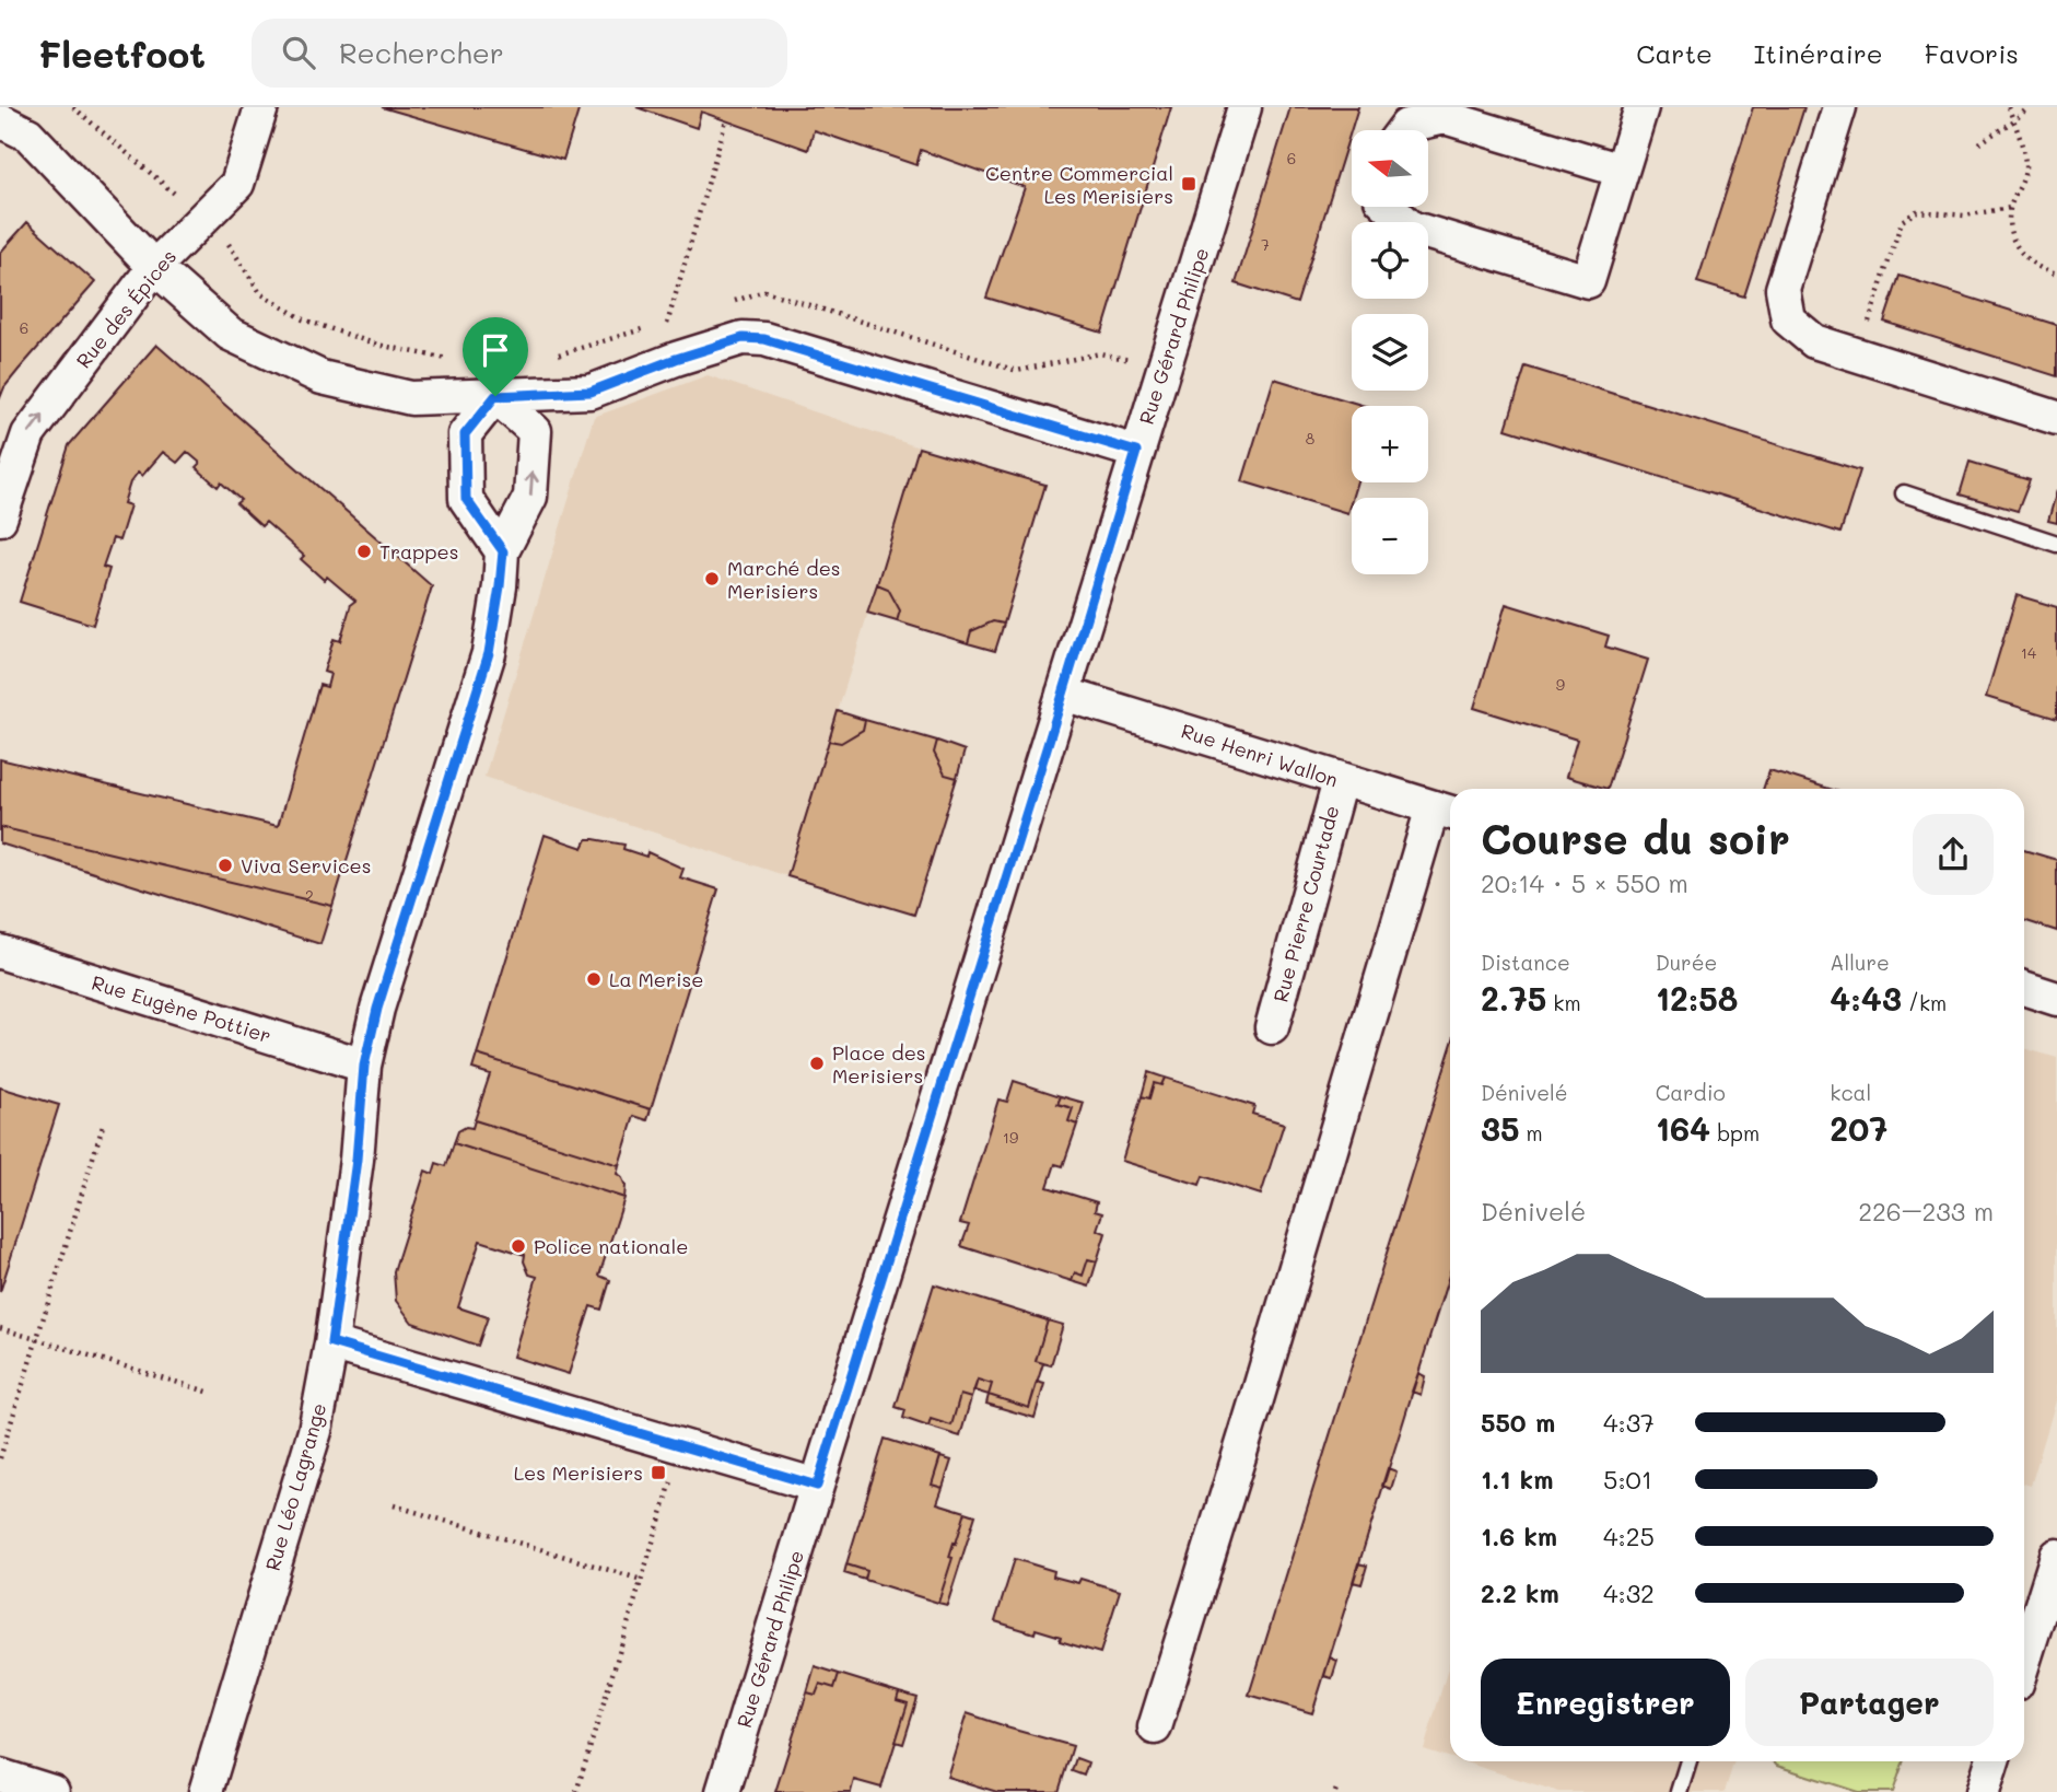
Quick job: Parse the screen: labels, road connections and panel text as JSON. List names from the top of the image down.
{
  "streets": {
    "street": [
      "Rue des Épices",
      "Rue Gérard Philipe",
      "Rue Henri Wallon",
      "Rue Pierre Courtade",
      "Rue Eugène Pottier",
      "Rue Léo Lagrange"
    ]
  },
  "crossings": [
    ["Rue Gérard Philipe", "Rue Henri Wallon"],
    ["Rue Henri Wallon", "Rue Pierre Courtade"],
    ["Rue Eugène Pottier", "Rue Léo Lagrange"]
  ],
  "one_way": ["Rue des Épices"],
  "places": {
    "transit": ["Centre Commercial Les Merisiers", "Les Merisiers"],
    "other": [
      "Trappes",
      "Marché des Merisiers",
      "Viva Services",
      "La Merise",
      "Place des Merisiers",
      "Police nationale"
    ]
  },
  "house_numbers": [
    "6",
    "7",
    "6",
    "8",
    "14",
    "9",
    "2",
    "19"
  ],
  "north": "left",
  "page": {
    "header": "Fleetfoot",
    "search": "Rechercher",
    "nav": ["Carte", "Itinéraire", "Favoris"],
    "map_buttons": ["+", "−"],
    "heading": ["Course du soir", "20:14 · 5 × 550 m"],
    "stats": [
      ["Distance", "2.75 km"],
      ["Durée", "12:58"],
      ["Allure", "4:43 /km"],
      ["Dénivelé", "35 m"],
      ["Cardio", "164 bpm"],
      ["kcal", "207"]
    ],
    "chart": ["Dénivelé", "226–233 m"],
    "list": [
      {
        "name": "550 m",
        "note": "4:37"
      },
      {
        "name": "1.1 km",
        "note": "5:01"
      },
      {
        "name": "1.6 km",
        "note": "4:25"
      },
      {
        "name": "2.2 km",
        "note": "4:32"
      }
    ],
    "buttons": ["Enregistrer", "Partager"]
  }
}
